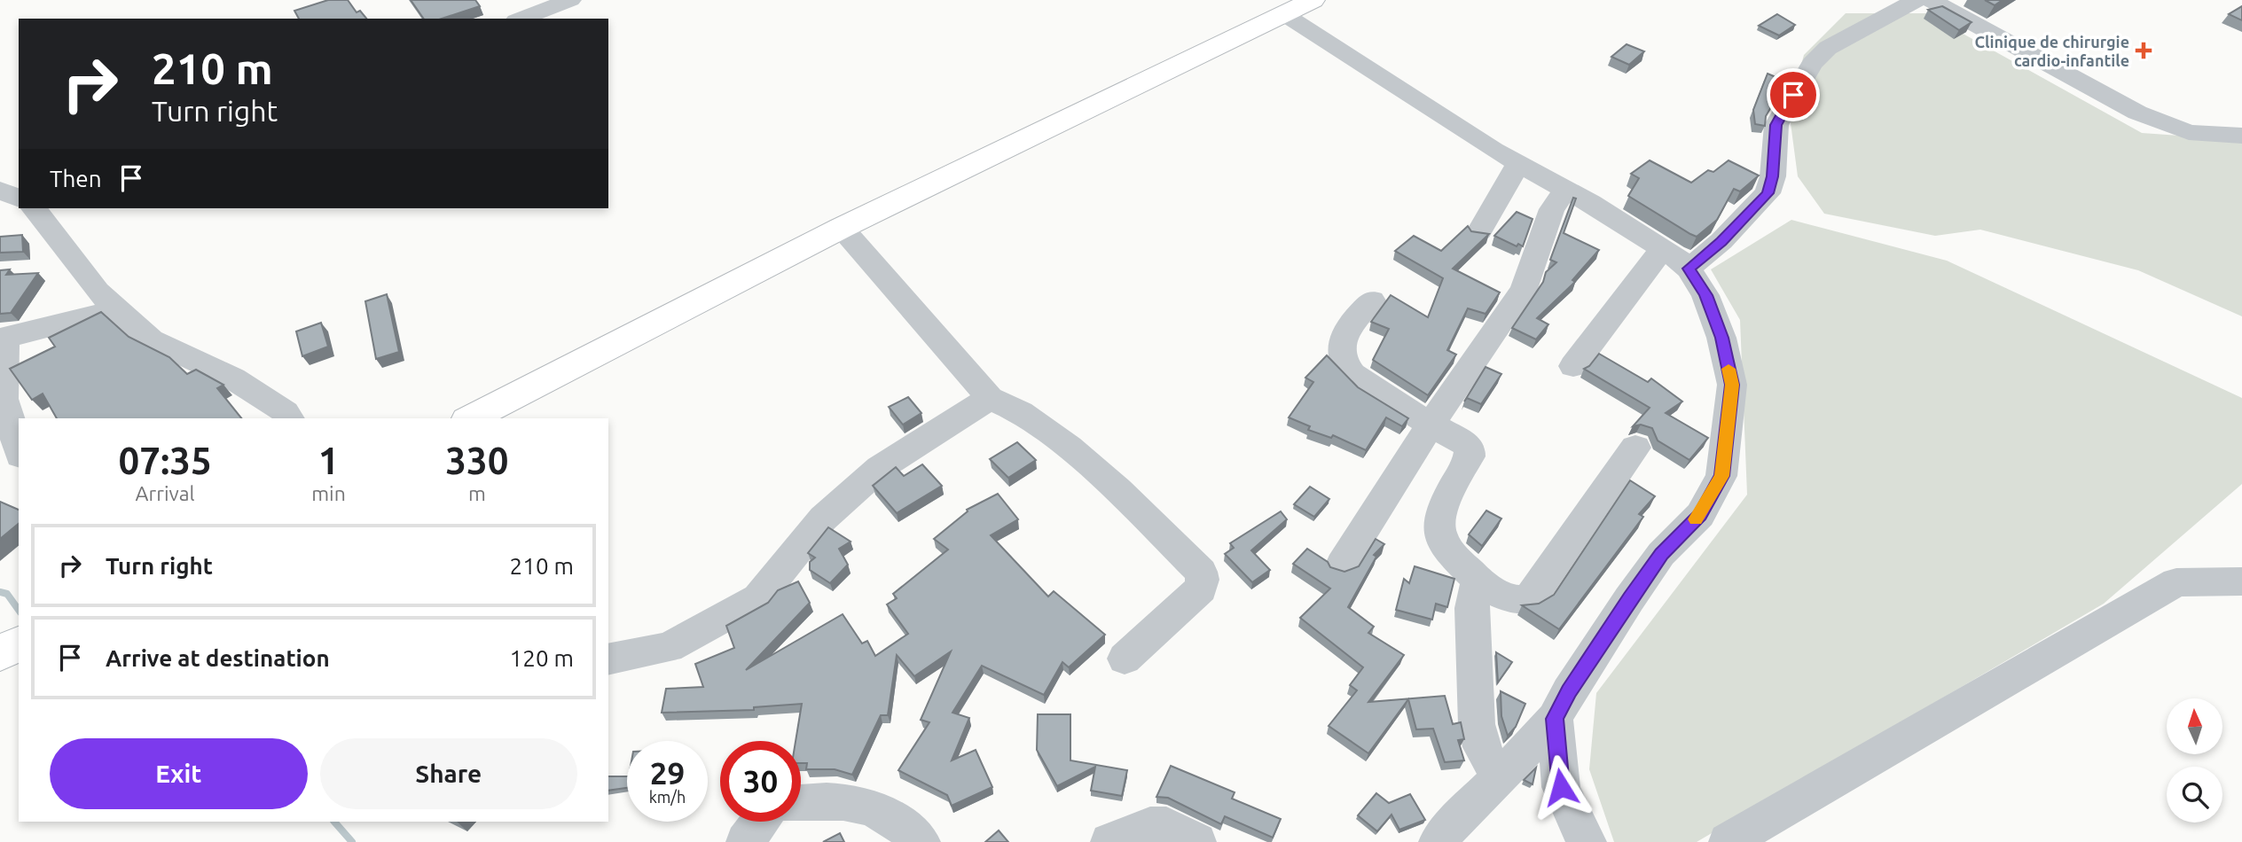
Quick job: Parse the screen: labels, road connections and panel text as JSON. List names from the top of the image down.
{
  "places": {
    "health": ["Clinique de chirurgie cardio-infantile"]
  },
  "north": "top",
  "page": {
    "turn": ["210 m", "Turn right"],
    "then": "Then",
    "eta": [
      "07:35",
      "Arrival",
      "1",
      "min",
      "330",
      "m"
    ],
    "list": [
      {
        "name": "Turn right",
        "value": "210 m"
      },
      {
        "name": "Arrive at destination",
        "value": "120 m"
      }
    ],
    "buttons": ["Exit", "Share"],
    "speed": "29 km/h",
    "limit": "30"
  }
}
